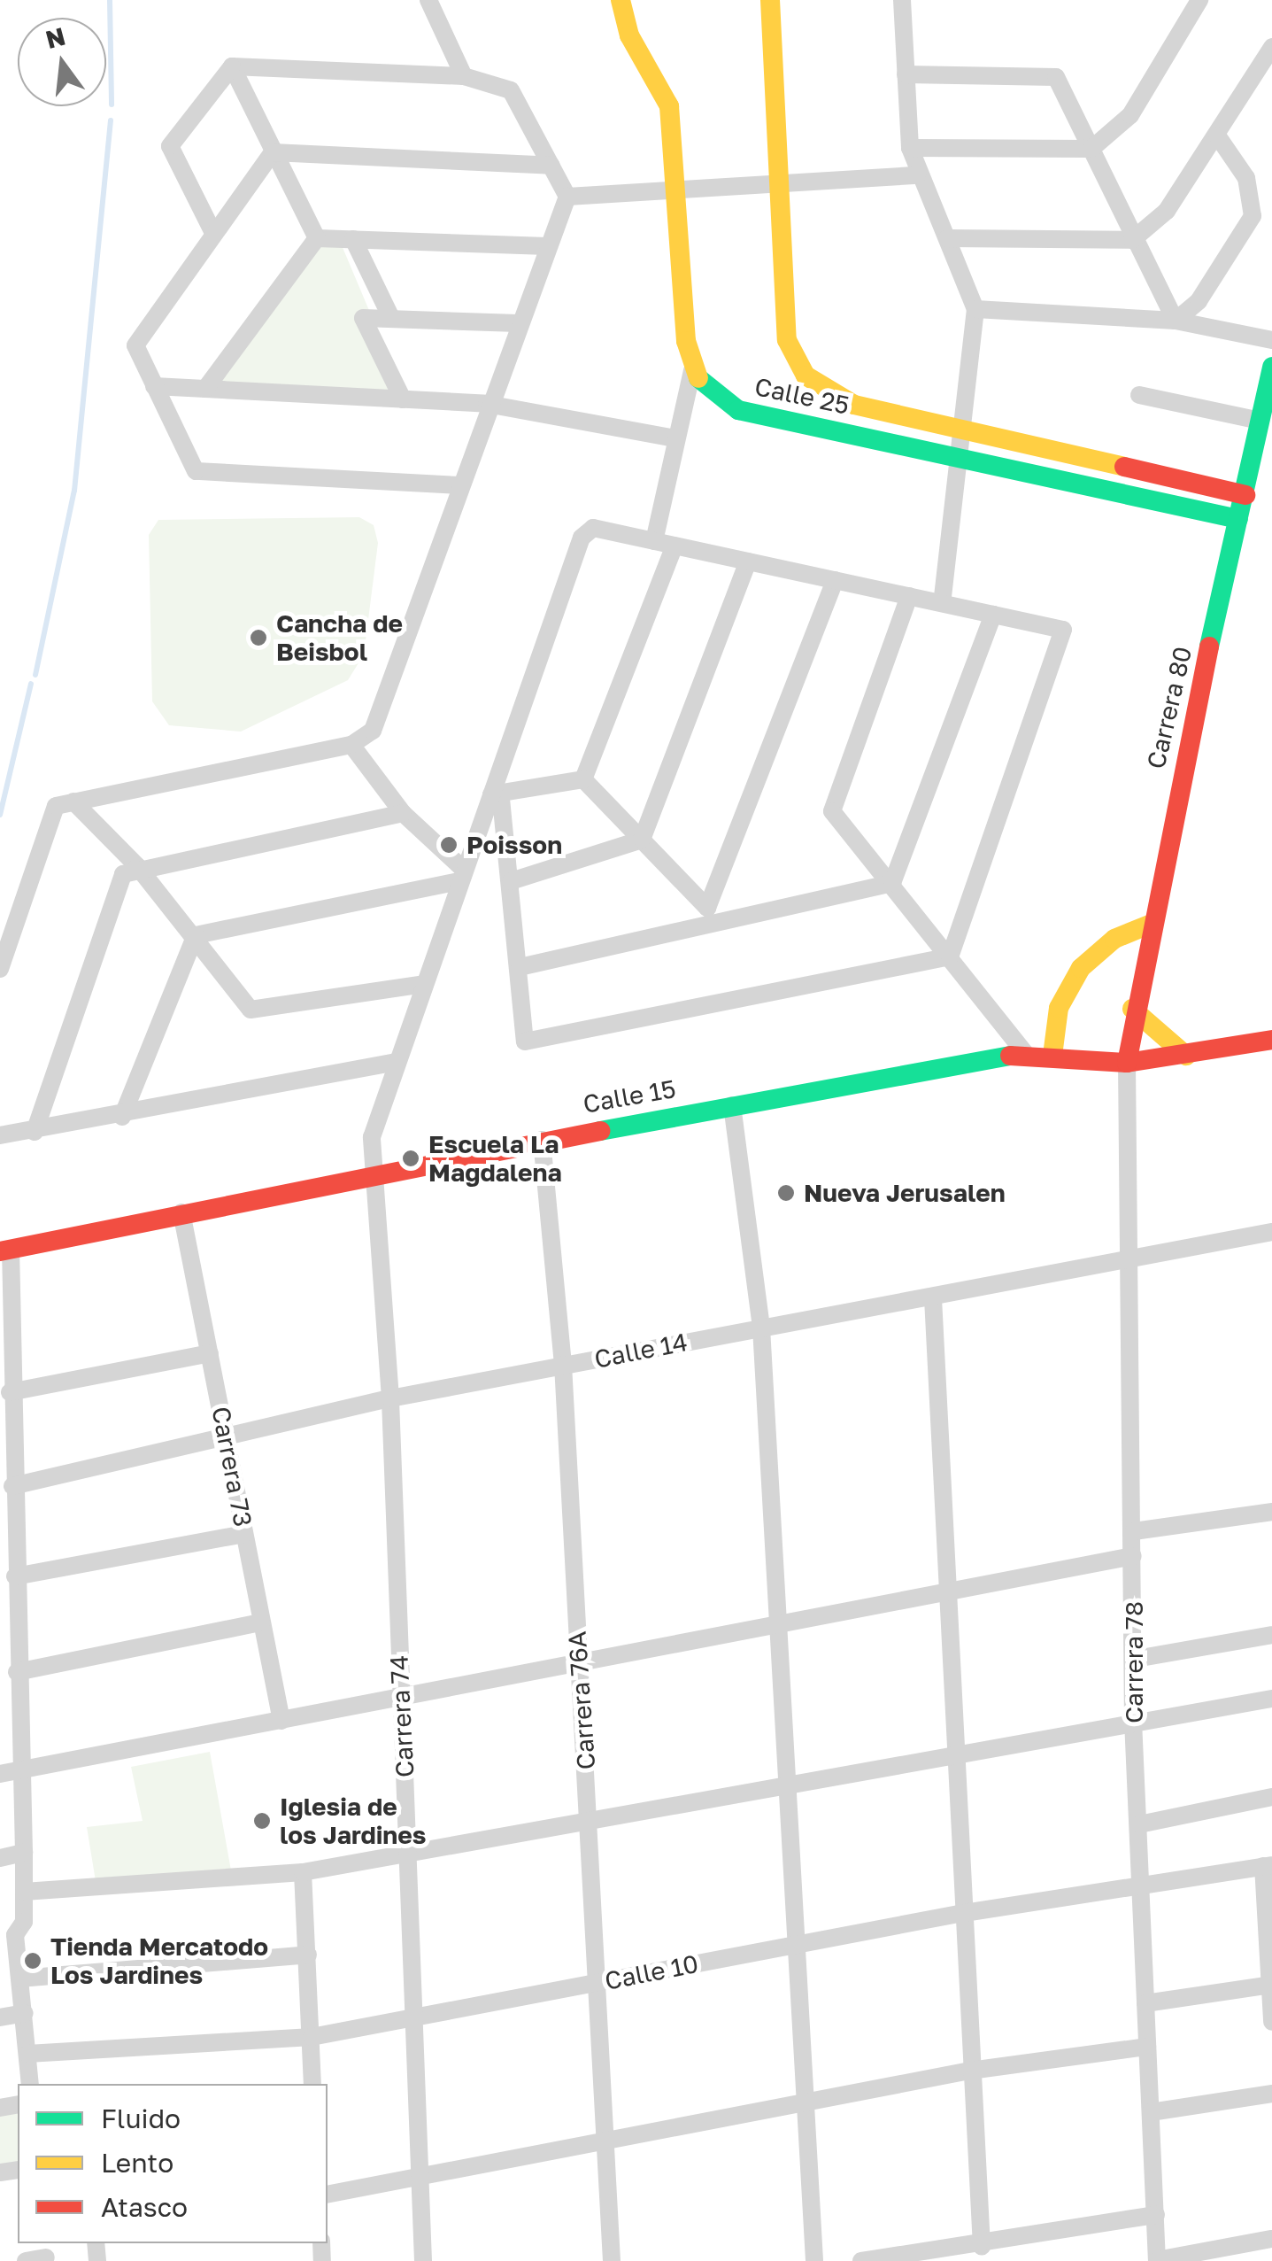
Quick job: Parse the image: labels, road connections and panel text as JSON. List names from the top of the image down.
{
  "streets": {
    "street": [
      "Calle 25",
      "Carrera 80",
      "Calle 15",
      "Calle 14",
      "Carrera 73",
      "Carrera 78",
      "Carrera 76A",
      "Carrera 74",
      "Calle 10"
    ]
  },
  "crossings": [
    ["Calle 25", "Carrera 80"],
    ["Carrera 80", "Calle 15"],
    ["Carrera 80", "Carrera 78"],
    ["Calle 15", "Carrera 73"],
    ["Calle 15", "Carrera 78"],
    ["Calle 15", "Carrera 76A"],
    ["Calle 15", "Carrera 74"],
    ["Calle 14", "Carrera 73"],
    ["Calle 14", "Carrera 78"],
    ["Calle 14", "Carrera 76A"],
    ["Calle 14", "Carrera 74"],
    ["Carrera 78", "Calle 10"],
    ["Carrera 76A", "Calle 10"],
    ["Carrera 74", "Calle 10"]
  ],
  "places": [
    "Cancha de Beisbol",
    "Poisson",
    "Escuela La Magdalena",
    "Nueva Jerusalen",
    "Iglesia de los Jardines",
    "Tienda Mercatodo Los Jardines"
  ],
  "legend": ["Fluido", "Lento", "Atasco"],
  "north": "top"
}
